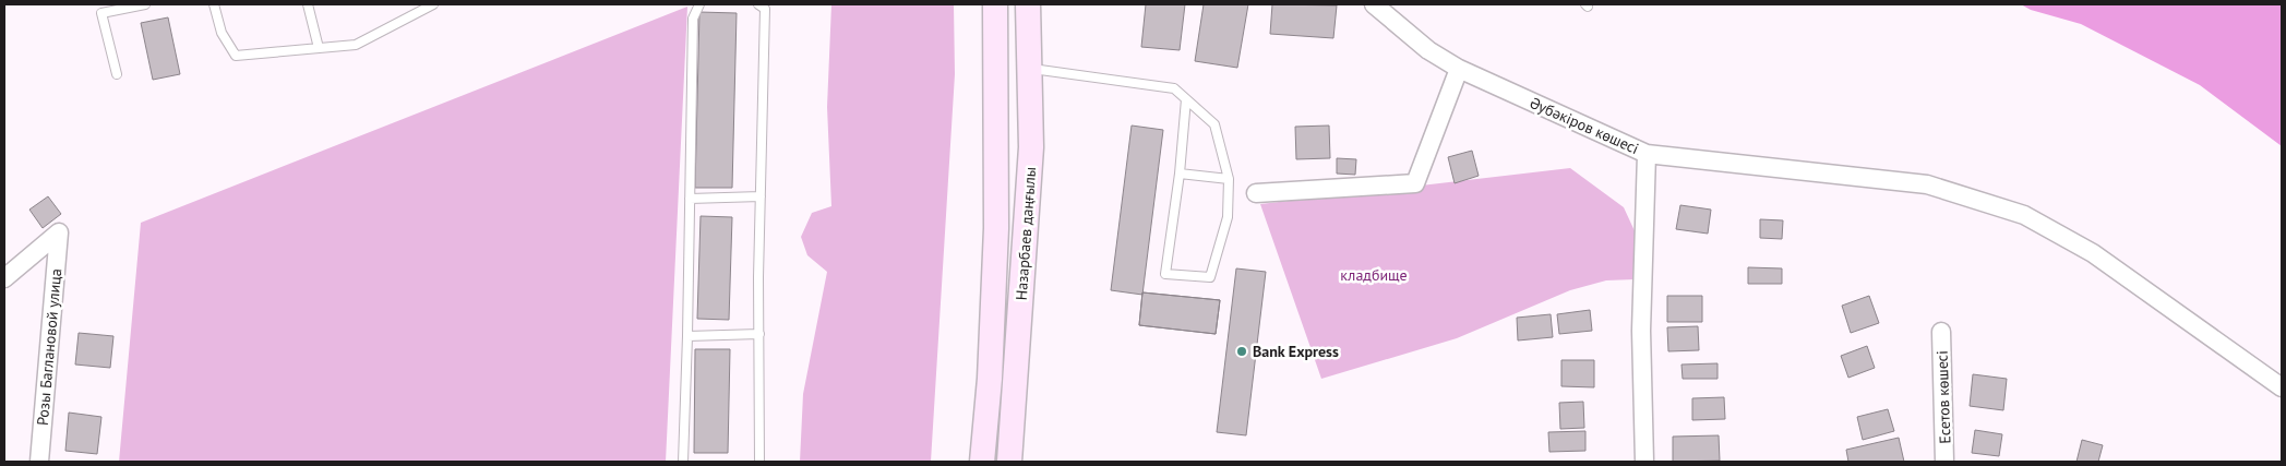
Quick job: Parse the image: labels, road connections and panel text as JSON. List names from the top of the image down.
{
  "streets": {
    "main road": ["Назарбаев даңғылы"],
    "street": ["Әубәкіров көшесі", "Розы Баглановой улица", "Есетов көшесі"]
  },
  "parks": ["кладбище"],
  "places": ["Bank Express"]
}
